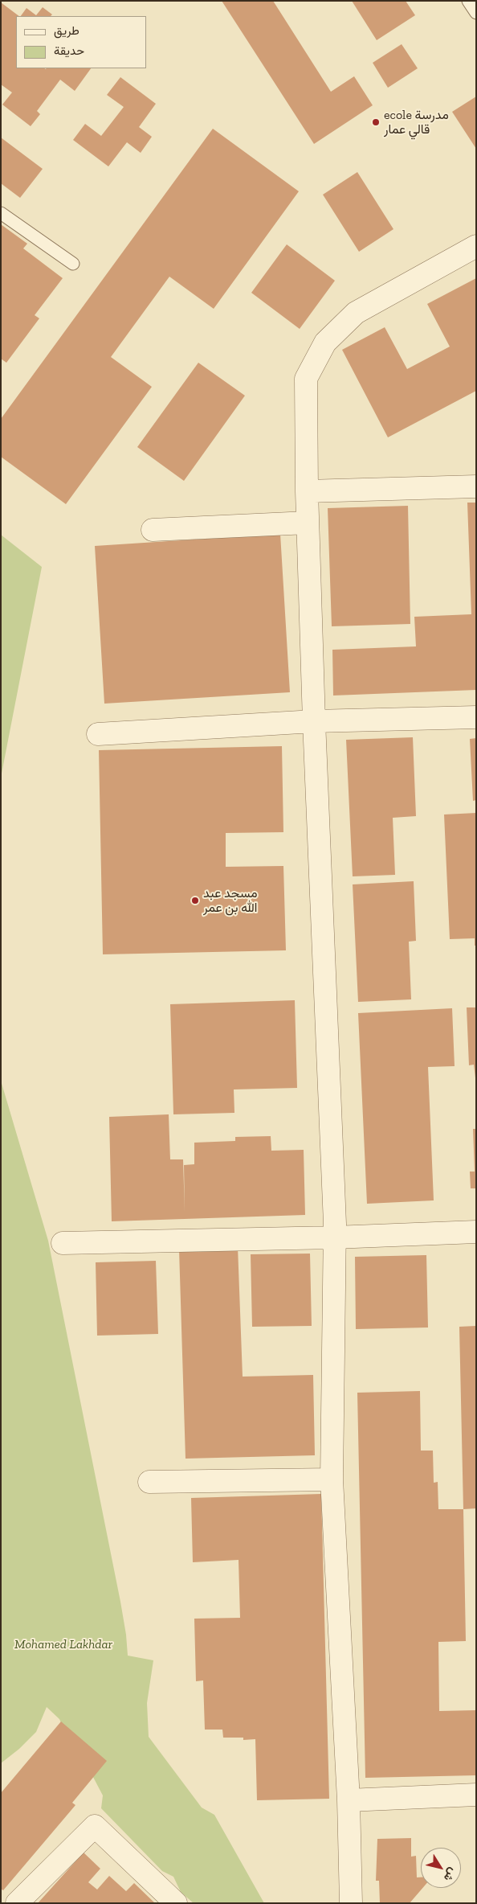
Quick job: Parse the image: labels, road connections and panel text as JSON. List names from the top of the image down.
{
  "parks": ["Mohamed Lakhdar"],
  "places": ["ecole مدرسة قالي عمار", "مسجد عبد الله بن عمر"],
  "legend": ["طريق", "حديقة"],
  "north": "bottom right"
}
